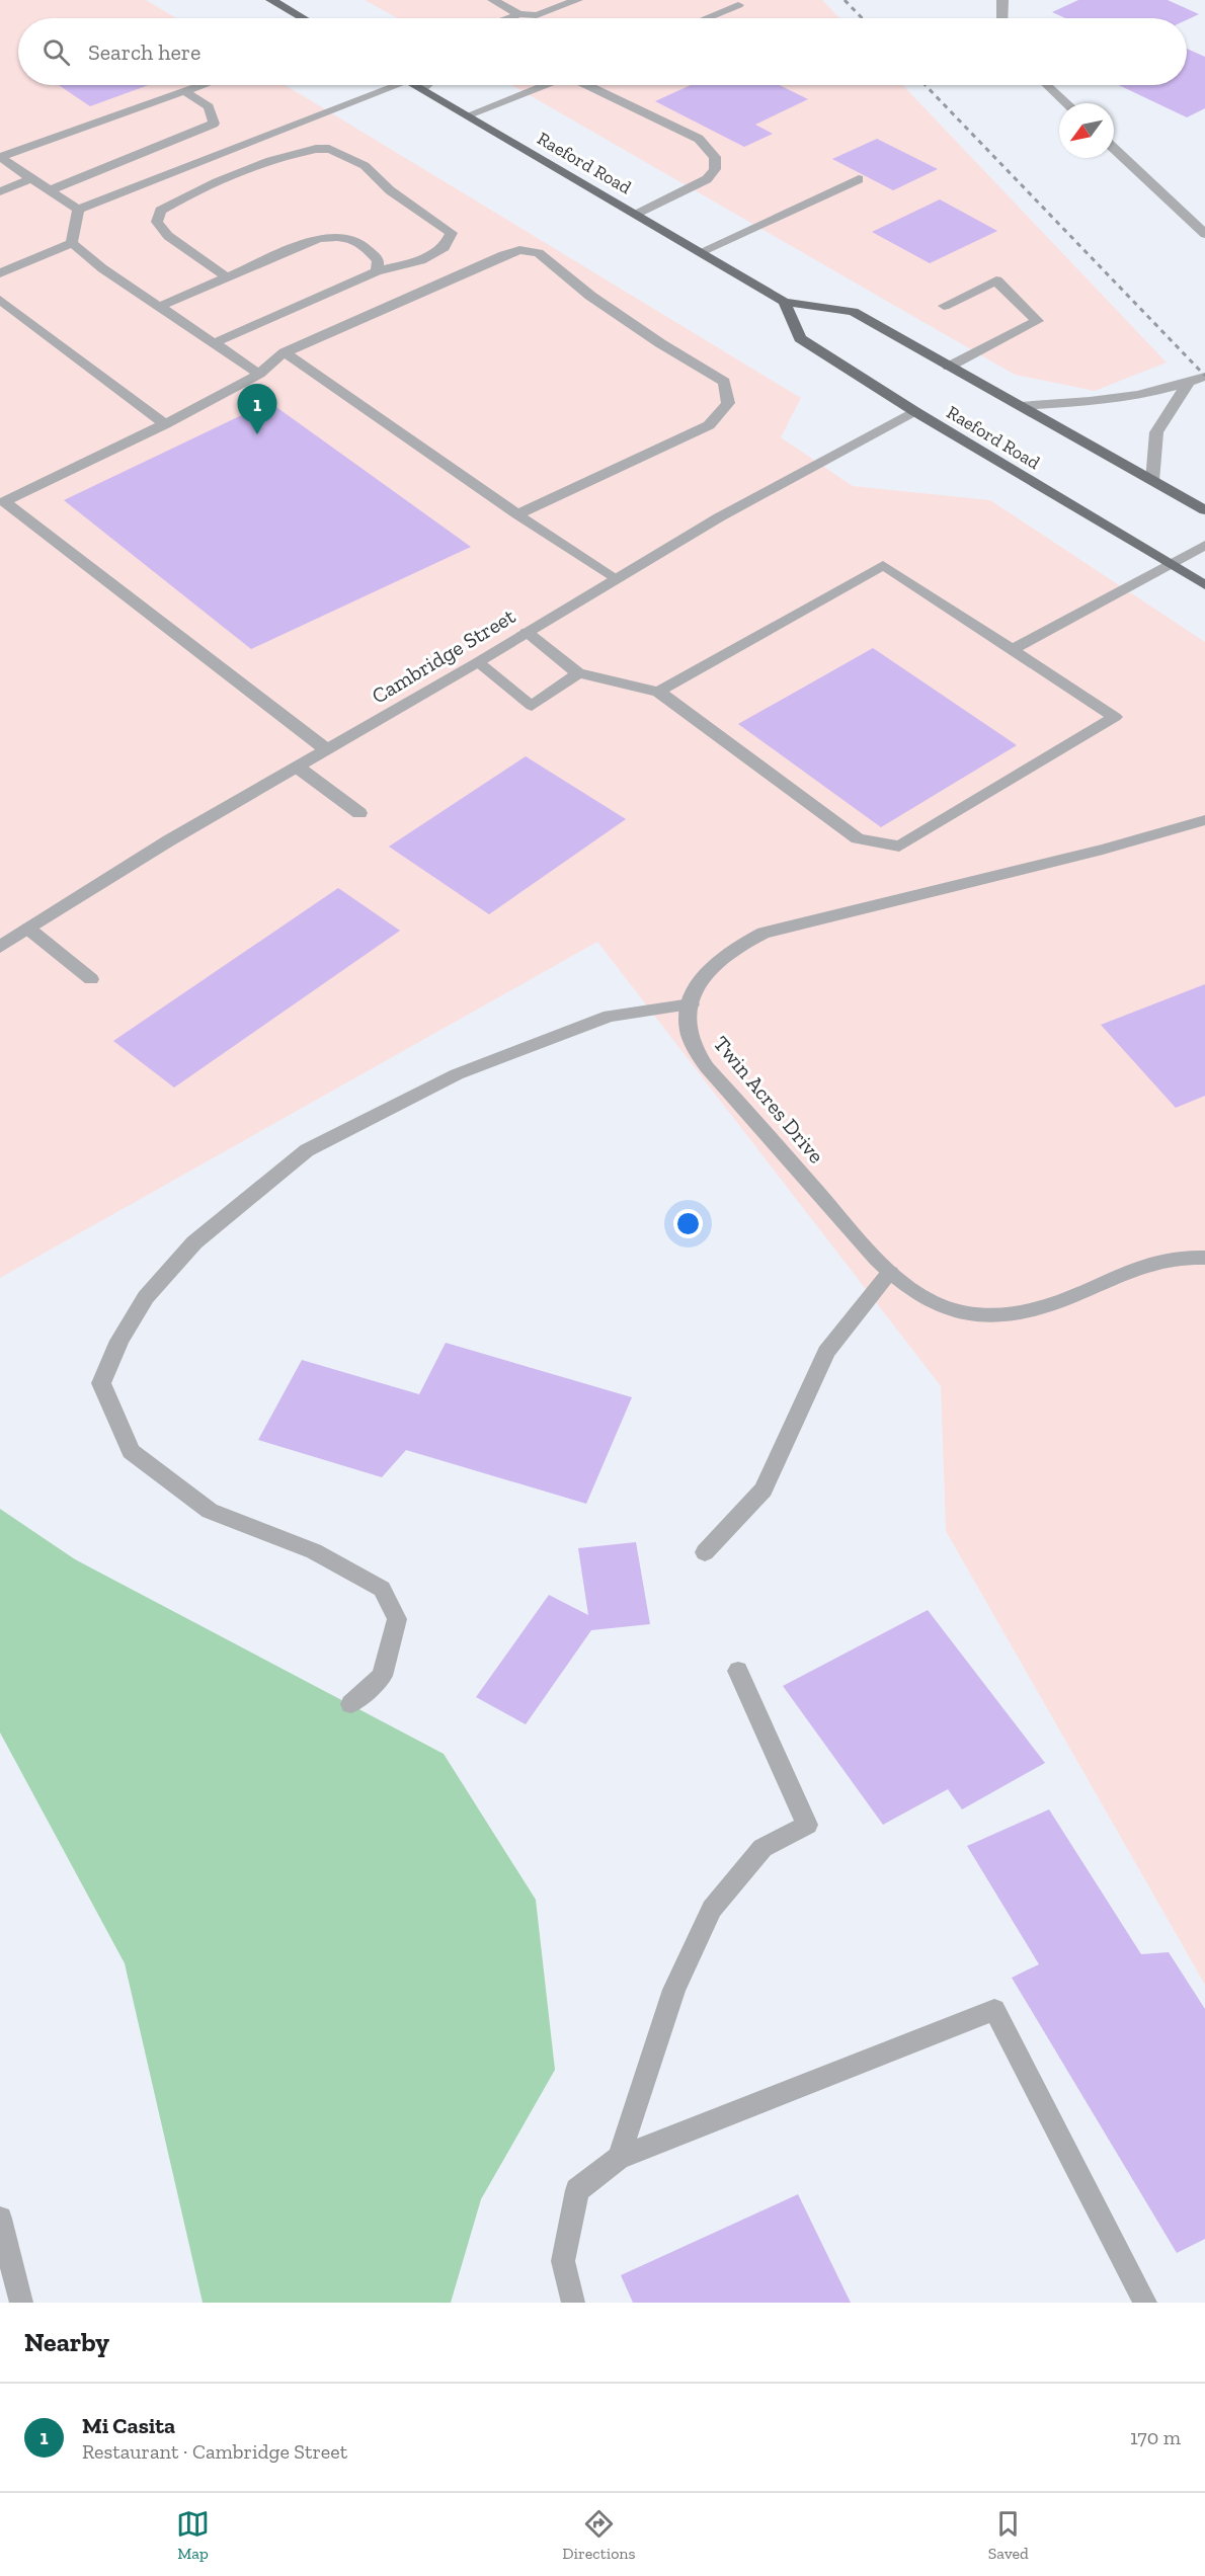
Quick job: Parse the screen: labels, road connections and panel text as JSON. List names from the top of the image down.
{
  "streets": {
    "main road": ["Raeford Road"],
    "street": ["Cambridge Street", "Twin Acres Drive"]
  },
  "crossings": [
    ["Raeford Road", "Cambridge Street"]
  ],
  "north": "bottom left",
  "page": {
    "search": "Search here",
    "pins": "1",
    "heading": "Nearby",
    "list": [
      {
        "mark": "1",
        "name": "Mi Casita",
        "note": "Restaurant · Cambridge Street",
        "value": "170 m"
      }
    ],
    "nav": ["Map", "Directions", "Saved"]
  }
}
